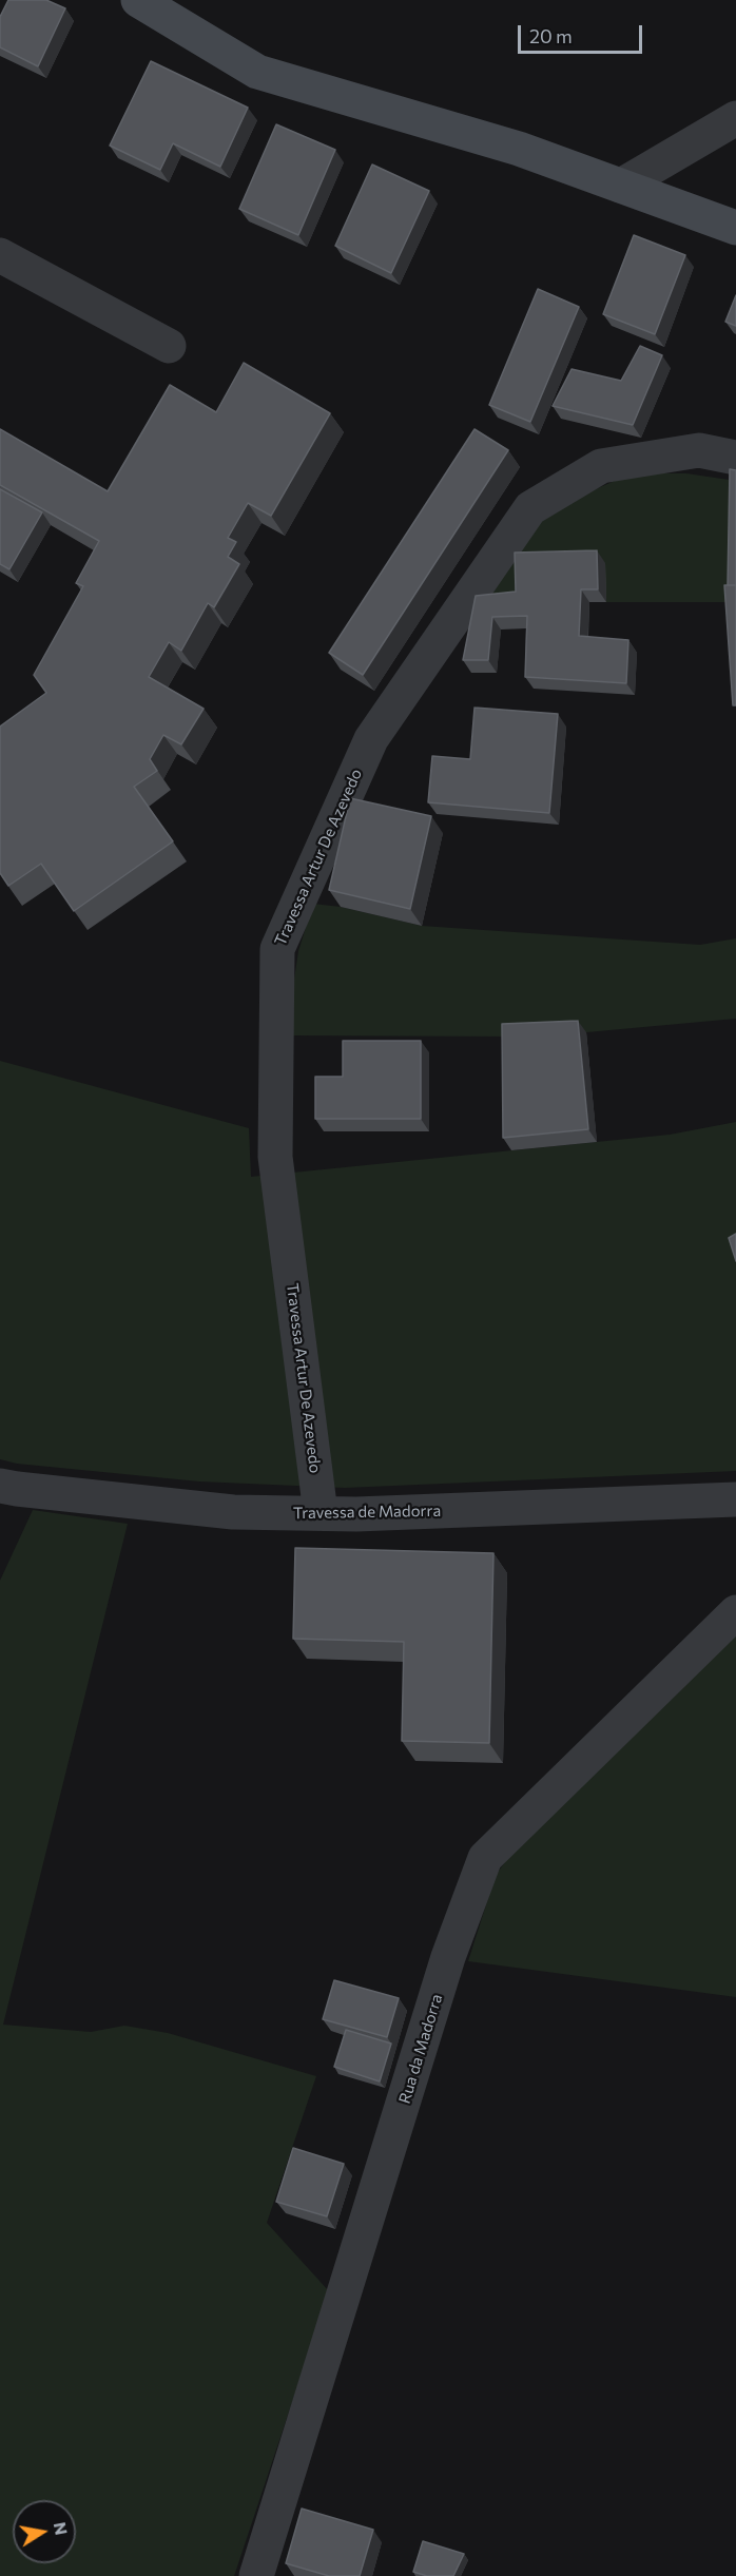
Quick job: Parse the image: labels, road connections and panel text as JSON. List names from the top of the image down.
{
  "streets": {
    "street": ["Travessa Artur De Azevedo", "Travessa de Madorra", "Rua da Madorra"]
  },
  "crossings": [
    ["Travessa Artur De Azevedo", "Travessa de Madorra"]
  ],
  "scale_bar": "20 m",
  "north": "right"
}
